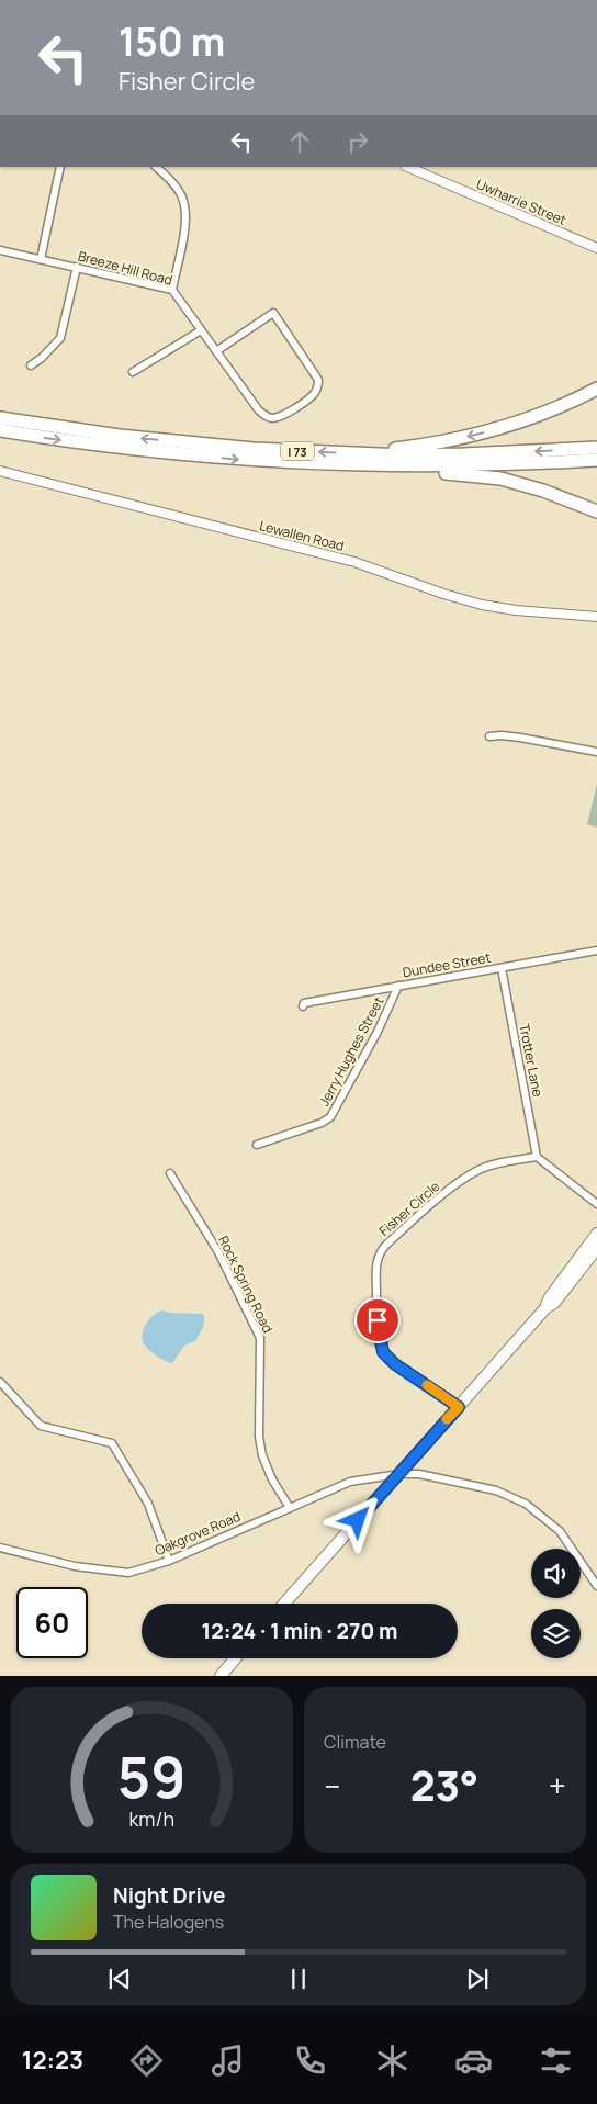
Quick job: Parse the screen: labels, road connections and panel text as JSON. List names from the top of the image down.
{
  "streets": {
    "highway": ["I 73"],
    "street": [
      "Uwharrie Street",
      "Breeze Hill Road",
      "Lewallen Road",
      "Dundee Street",
      "Jerry Hughes Street",
      "Trotter Lane",
      "Fisher Circle",
      "Rock Spring Road",
      "Oakgrove Road"
    ]
  },
  "crossings": [
    ["Dundee Street", "Jerry Hughes Street"],
    ["Dundee Street", "Trotter Lane"],
    ["Trotter Lane", "Fisher Circle"],
    ["Rock Spring Road", "Oakgrove Road"]
  ],
  "page": {
    "turn": ["150 m", "Fisher Circle"],
    "limit": "60",
    "trip": "12:24 · 1 min · 270 m",
    "tile": "Climate",
    "heat": ["−", "23°", "+"],
    "song": ["Night Drive", "The Halogens"],
    "tabs": "12:23",
    "gauge": ["59", "km/h"]
  }
}
